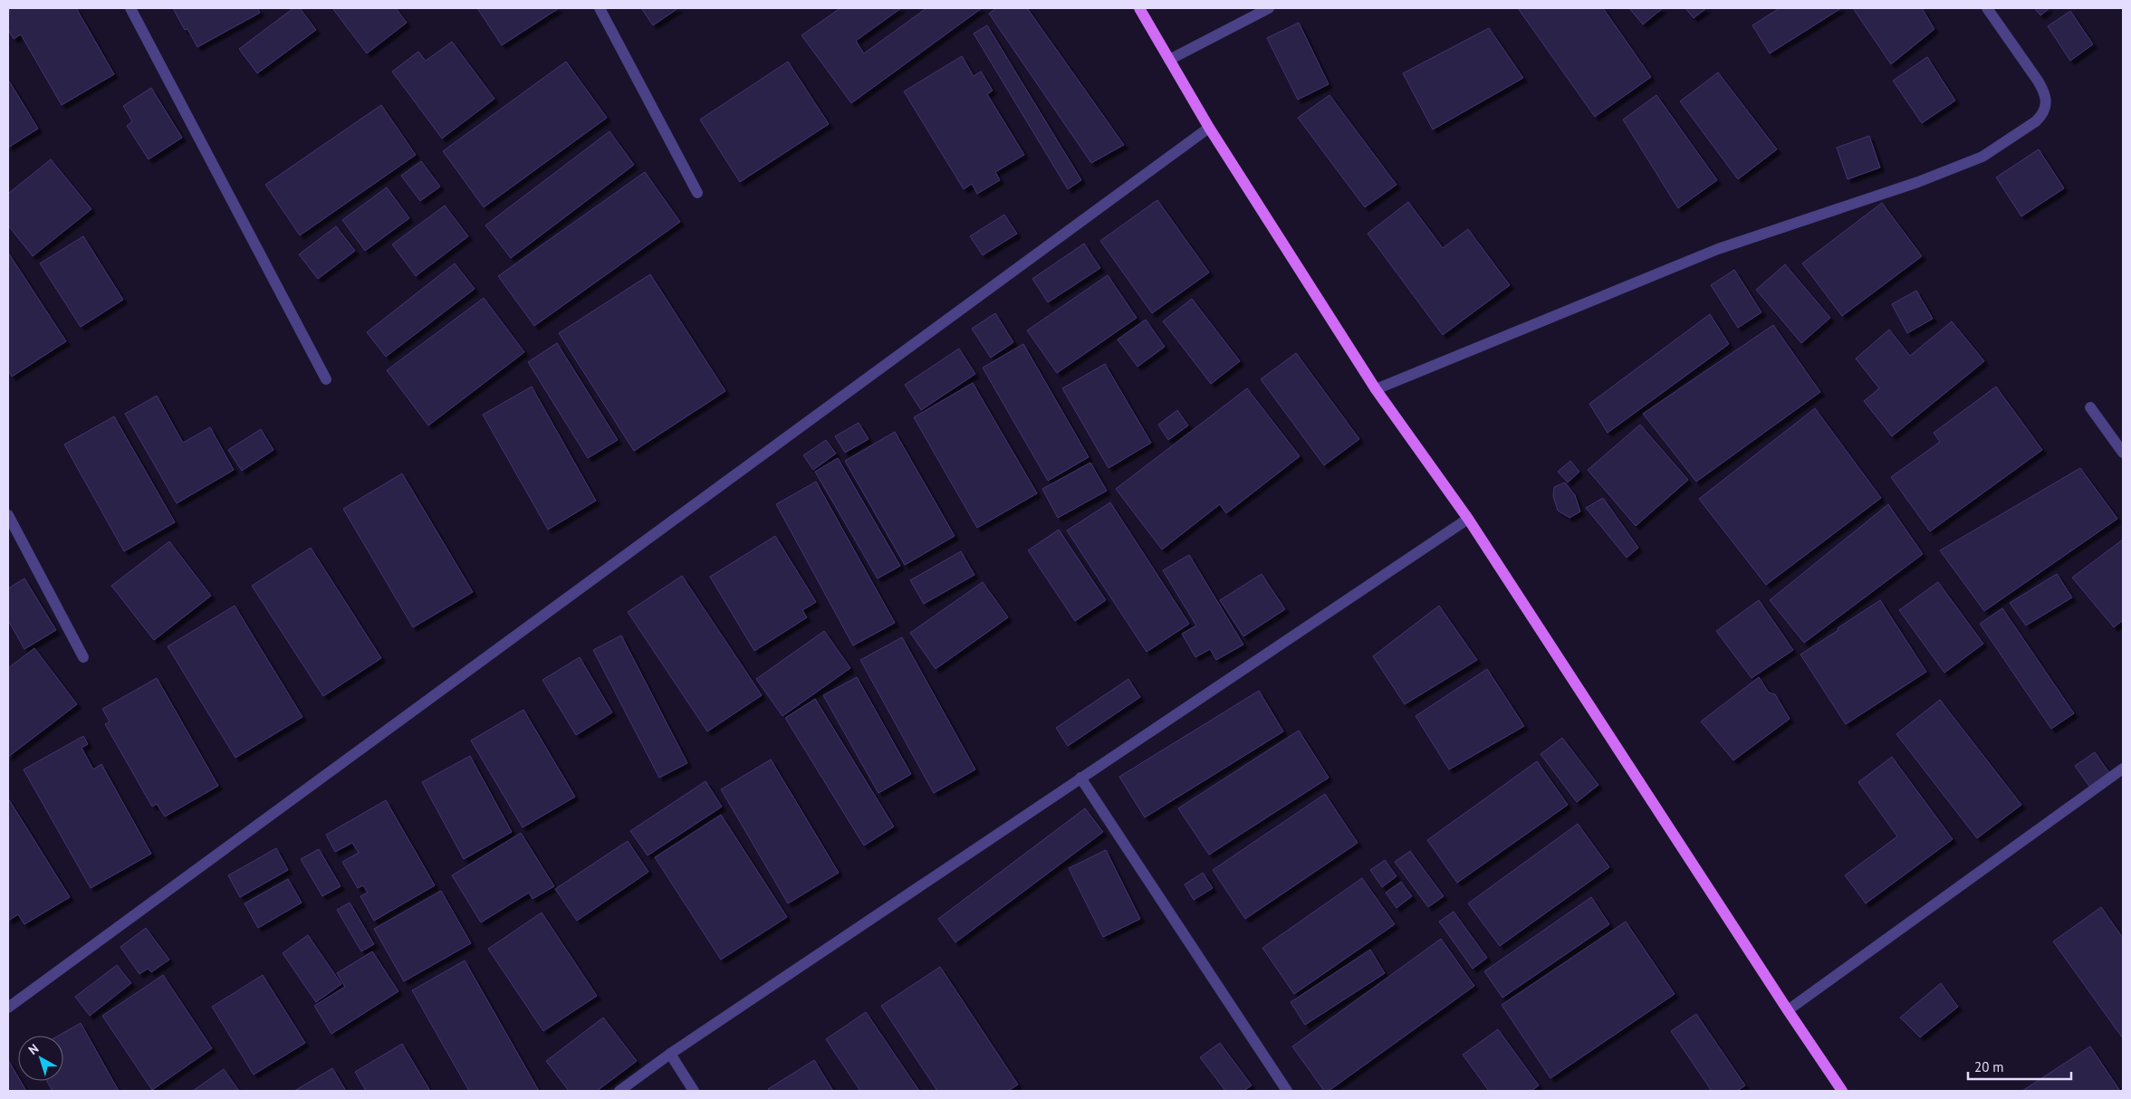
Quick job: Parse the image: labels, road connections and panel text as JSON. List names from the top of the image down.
{
  "scale_bar": "20 m",
  "north": "top left"
}
